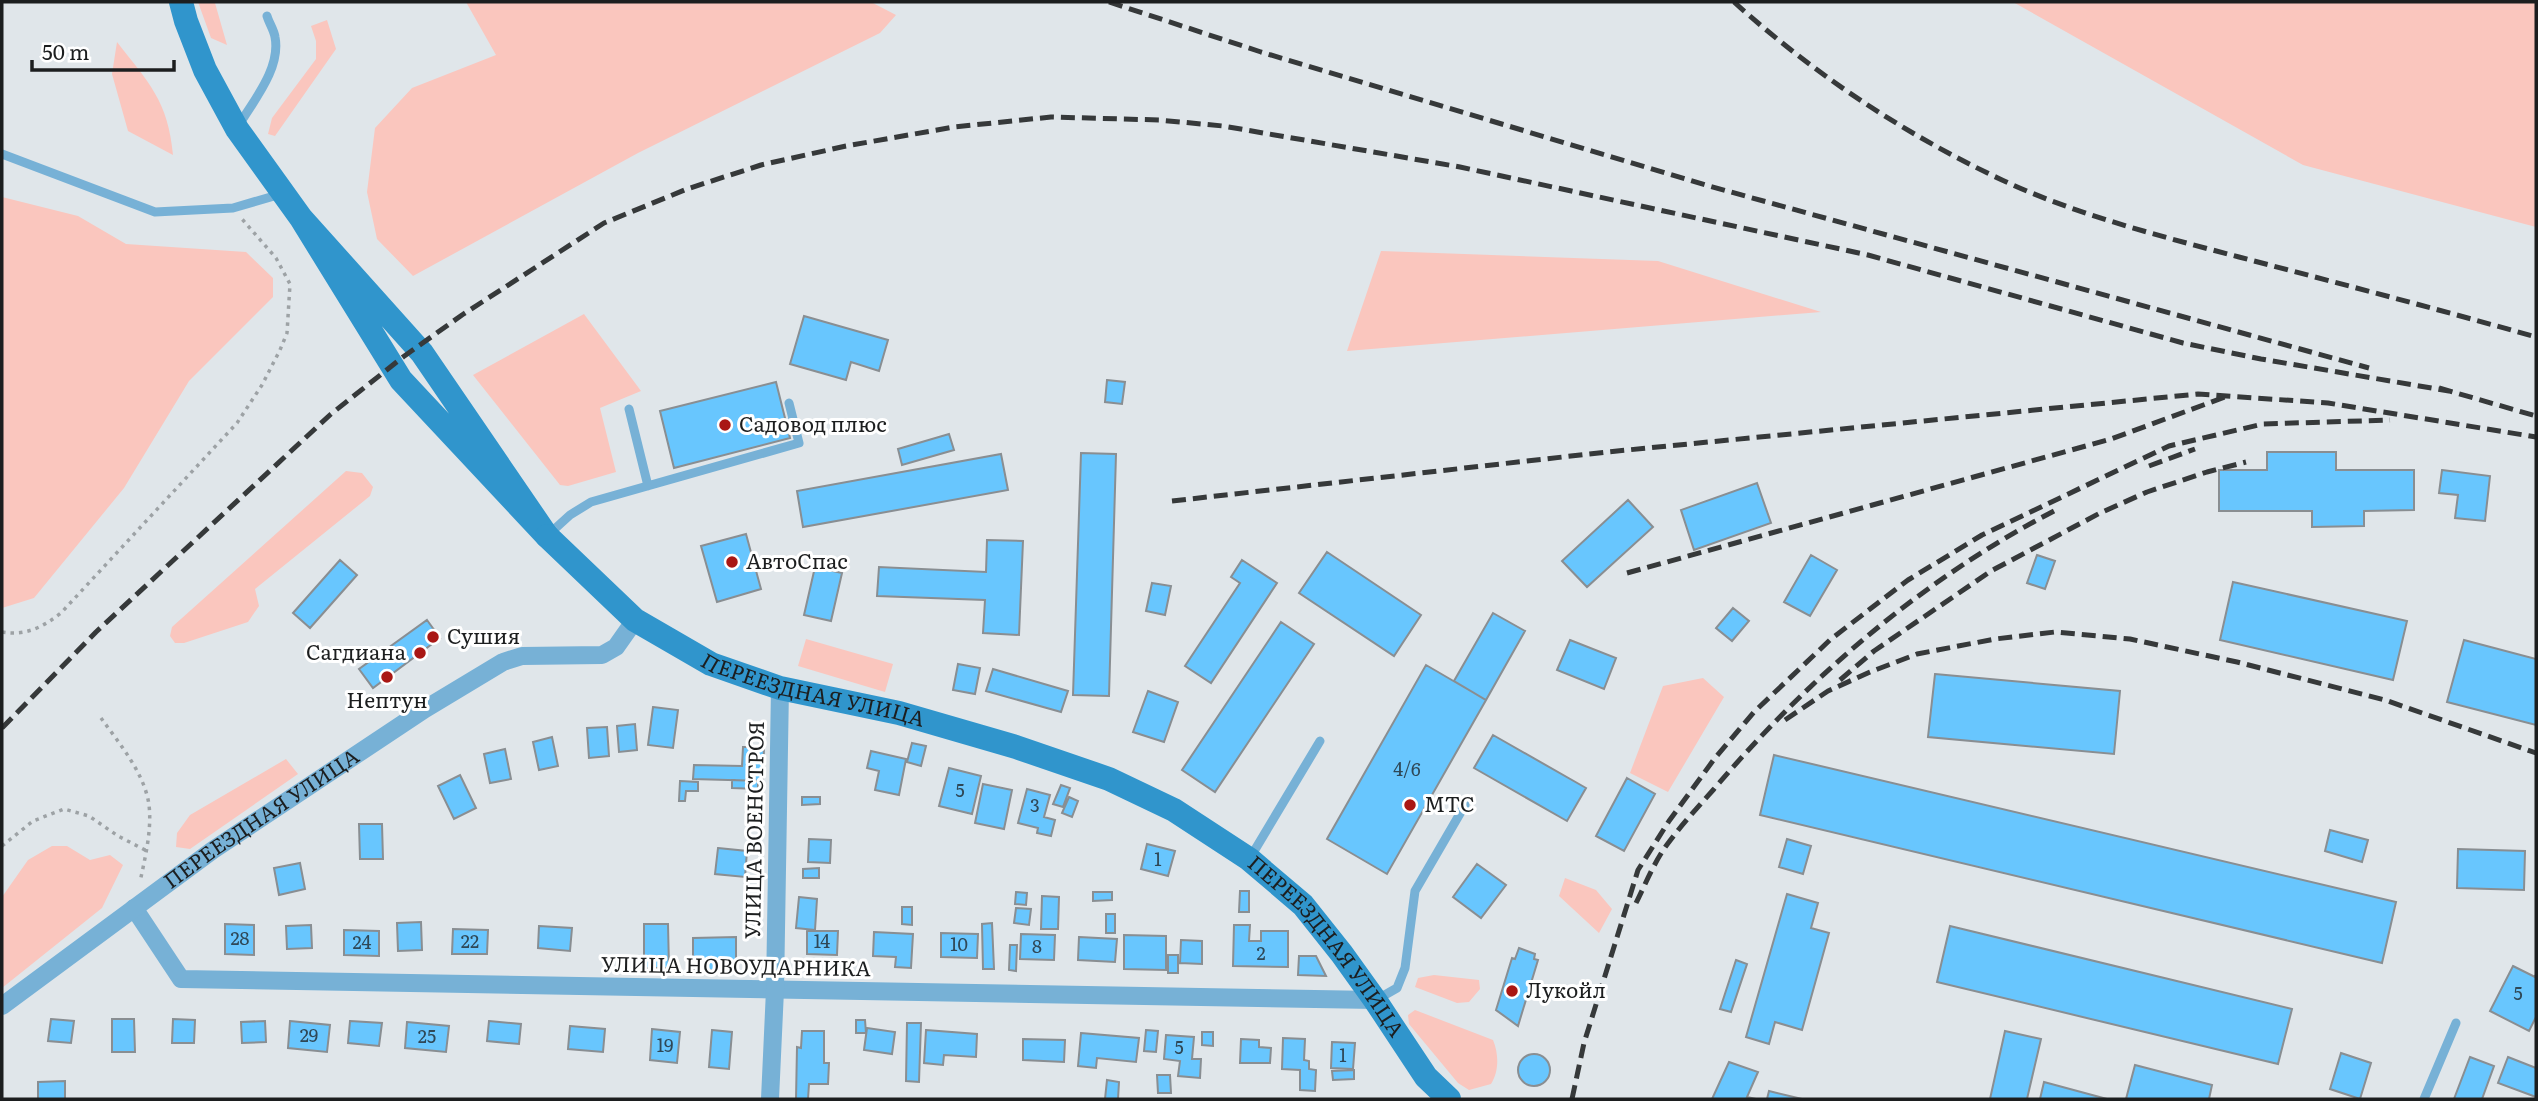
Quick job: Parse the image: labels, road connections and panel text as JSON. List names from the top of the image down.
{
  "streets": {
    "street": ["ПЕРЕЕЗДНАЯ УЛИЦА", "УЛИЦА ВОЕНСТРОЯ", "УЛИЦА НОВОУДАРНИКА"]
  },
  "crossings": [
    ["ПЕРЕЕЗДНАЯ УЛИЦА", "УЛИЦА ВОЕНСТРОЯ"],
    ["ПЕРЕЕЗДНАЯ УЛИЦА", "УЛИЦА НОВОУДАРНИКА"],
    ["УЛИЦА ВОЕНСТРОЯ", "УЛИЦА НОВОУДАРНИКА"]
  ],
  "places": [
    "Садовод плюс",
    "АвтоСпас",
    "Сушия",
    "Сагдиана",
    "Нептун",
    "МТС",
    "Лукойл"
  ],
  "house_numbers": [
    "4/6",
    "5",
    "3",
    "1",
    "28",
    "22",
    "14",
    "24",
    "10",
    "8",
    "2",
    "5",
    "29",
    "25",
    "19",
    "5",
    "1"
  ],
  "scale_bar": "50 m"
}
